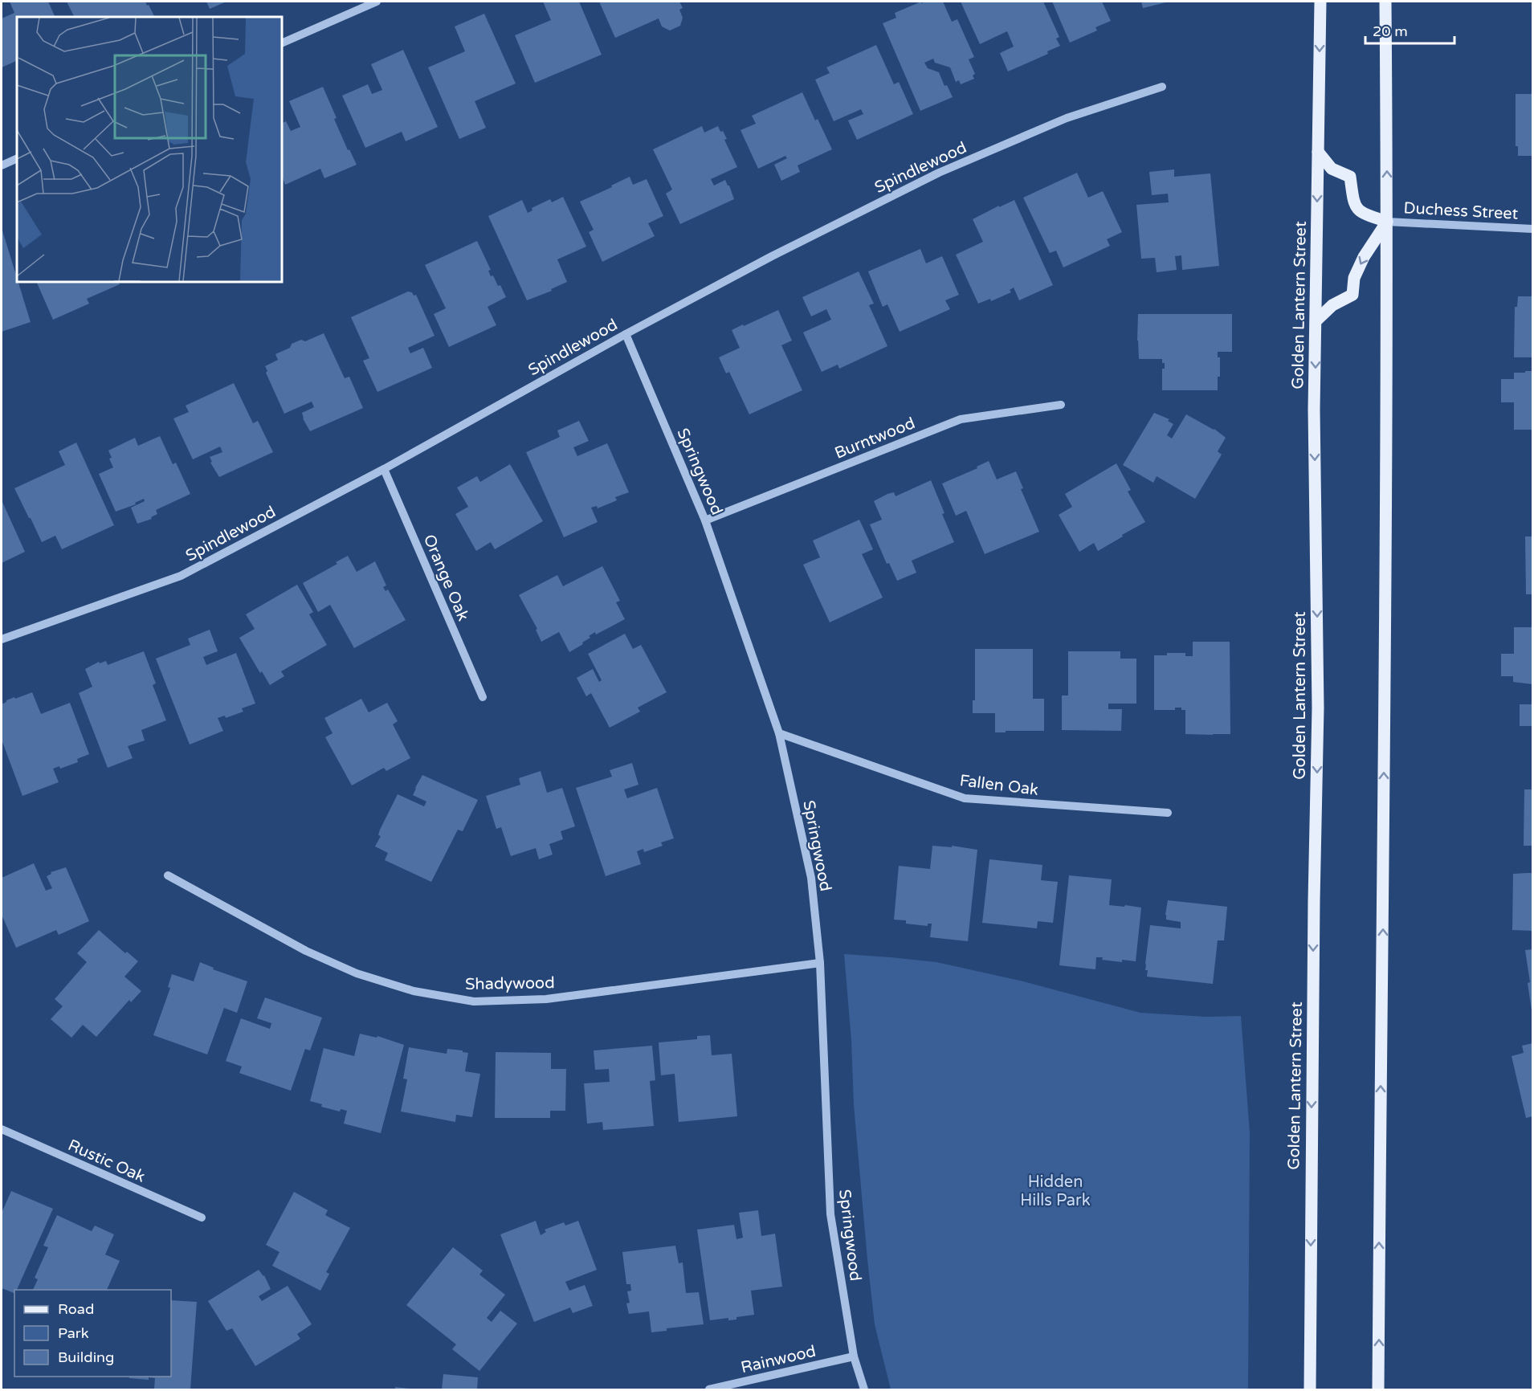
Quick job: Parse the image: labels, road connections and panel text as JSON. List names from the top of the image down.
{
  "streets": {
    "main road": ["Golden Lantern Street"],
    "street": [
      "Spindlewood",
      "Duchess Street",
      "Burntwood",
      "Springwood",
      "Orange Oak",
      "Fallen Oak",
      "Shadywood",
      "Rustic Oak",
      "Rainwood"
    ]
  },
  "crossings": [
    ["Spindlewood", "Springwood"],
    ["Spindlewood", "Orange Oak"],
    ["Burntwood", "Springwood"],
    ["Springwood", "Fallen Oak"],
    ["Springwood", "Shadywood"],
    ["Springwood", "Rainwood"]
  ],
  "parks": ["Hidden Hills Park"],
  "legend": ["Road", "Park", "Building"],
  "scale_bar": "20 m"
}
